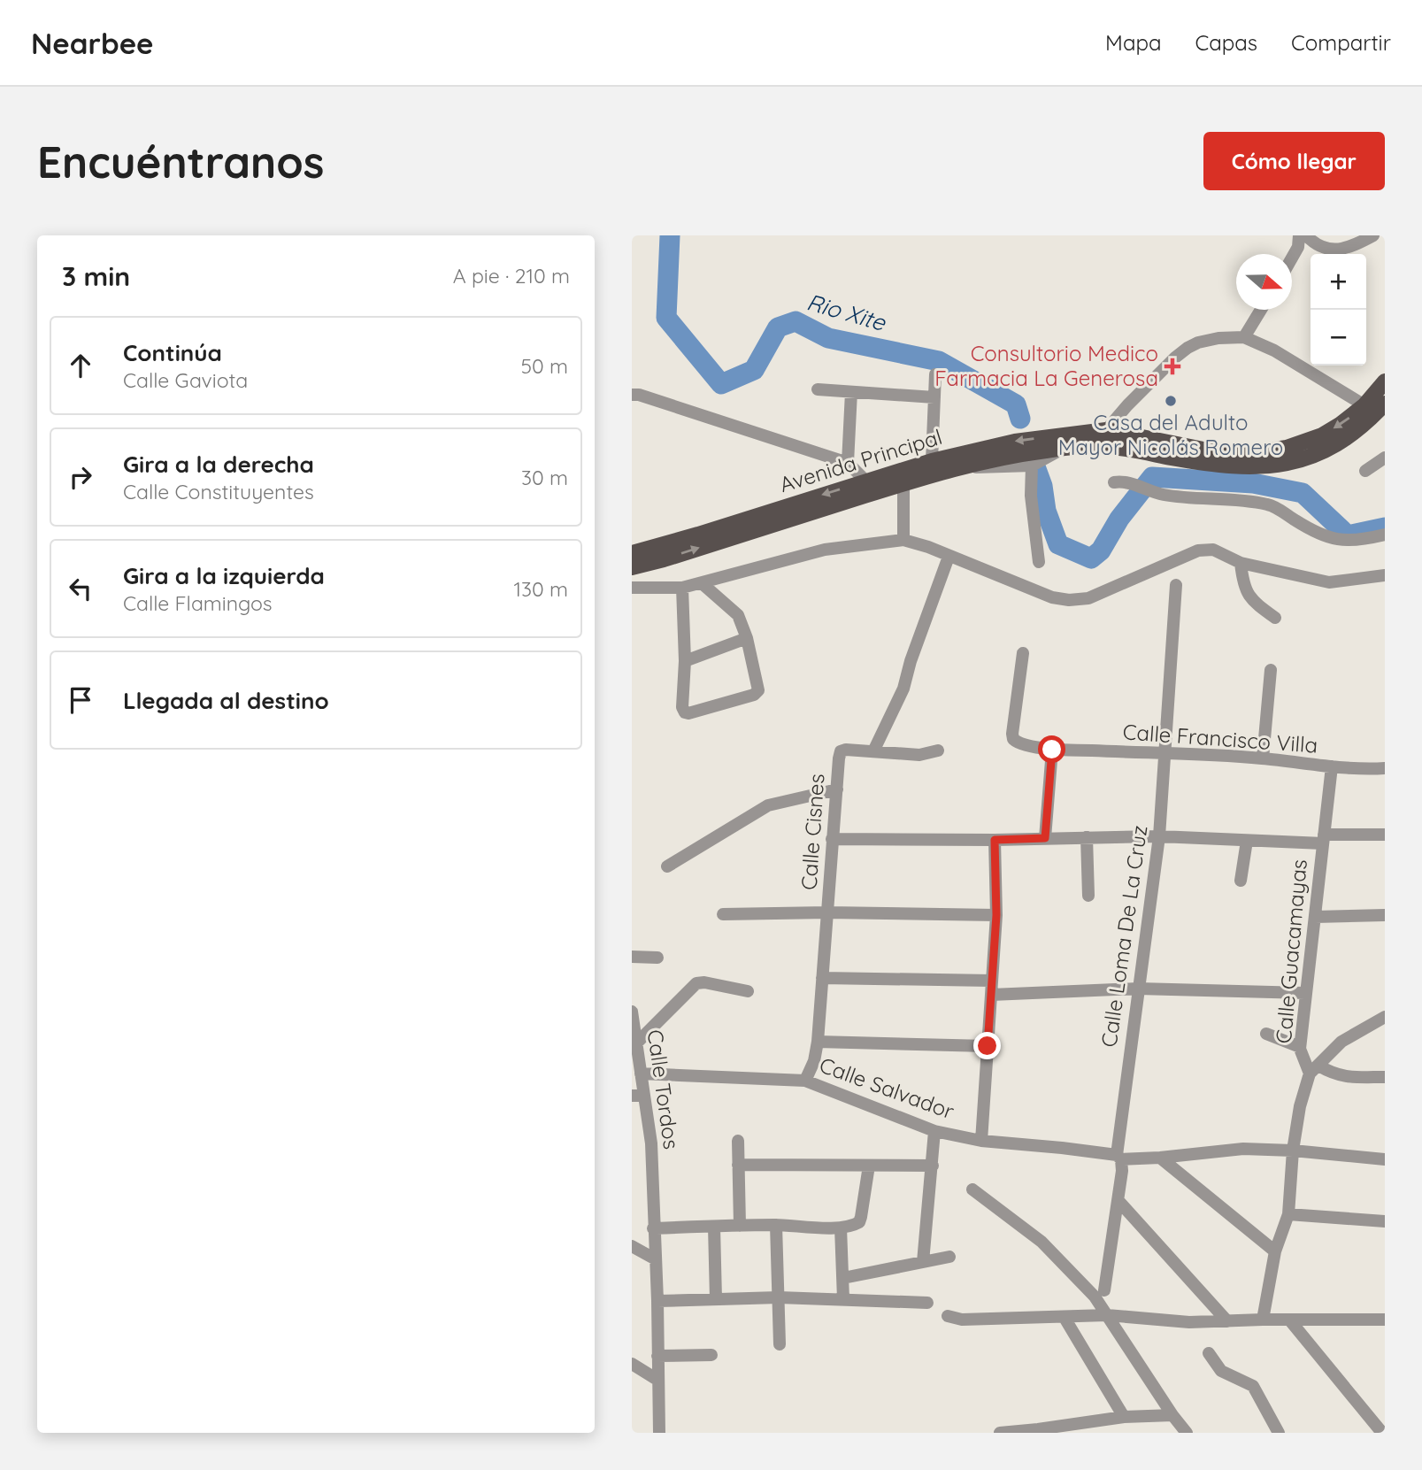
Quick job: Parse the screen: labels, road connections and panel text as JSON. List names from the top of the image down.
{
  "streets": {
    "main road": ["Avenida Principal"],
    "street": [
      "Calle Francisco Villa",
      "Calle Cisnes",
      "Calle Loma De La Cruz",
      "Calle Guacamayas",
      "Calle Salvador",
      "Calle Tordos"
    ]
  },
  "crossings": [
    ["Calle Francisco Villa", "Calle Loma De La Cruz"],
    ["Calle Francisco Villa", "Calle Guacamayas"],
    ["Calle Cisnes", "Calle Salvador"],
    ["Calle Loma De La Cruz", "Calle Salvador"],
    ["Calle Guacamayas", "Calle Salvador"],
    ["Calle Salvador", "Calle Tordos"]
  ],
  "water": ["Rio Xite"],
  "places": {
    "health": ["Consultorio Medico Farmacia La Generosa"],
    "other": ["Casa del Adulto Mayor Nicolás Romero"]
  },
  "north": "right",
  "page": {
    "header": "Nearbee",
    "nav": ["Mapa", "Capas", "Compartir"],
    "buttons": "Cómo llegar",
    "title": "Encuéntranos",
    "heading": ["3 min", "A pie · 210 m"],
    "map_buttons": ["+", "−"],
    "list": [
      ["Continúa", "Calle Gaviota", "50 m"],
      ["Gira a la derecha", "Calle Constituyentes", "30 m"],
      ["Gira a la izquierda", "Calle Flamingos", "130 m"],
      "Llegada al destino"
    ]
  }
}
